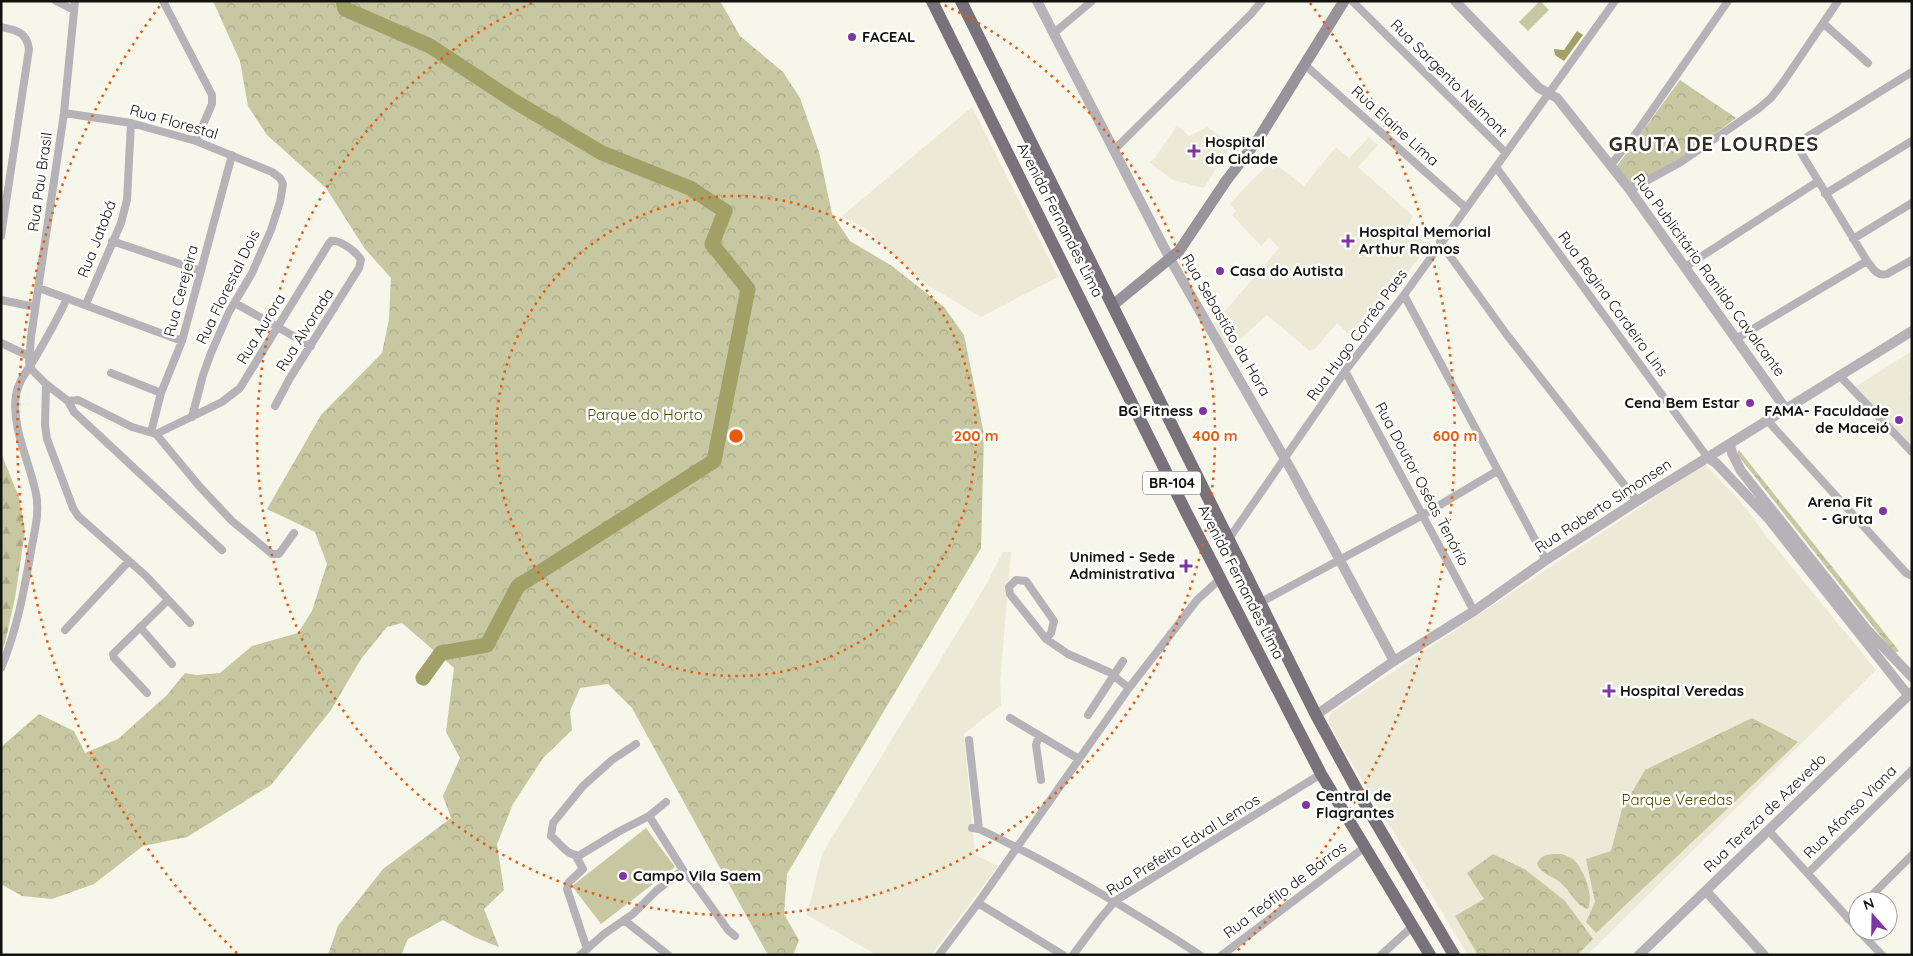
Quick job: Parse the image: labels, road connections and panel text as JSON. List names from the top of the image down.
{
  "streets": {
    "highway": ["Avenida Fernandes Lima", "BR-104"],
    "street": [
      "Rua Sargento Nelmont",
      "Rua Florestal",
      "Rua Elaine Lima",
      "Rua Pau Brasil",
      "Rua Jatobá",
      "Rua Publicitário Ranildo Cavalcante",
      "Rua Florestal Dois",
      "Rua Cerejeira",
      "Rua Regina Cordeiro Lins",
      "Rua Sebastião da Hora",
      "Rua Aurora",
      "Rua Alvorada",
      "Rua Hugo Corrêa Paes",
      "Rua Doutor Oséas Tenório",
      "Rua Roberto Simonsen",
      "Rua Afonso Viana",
      "Rua Tereza de Azevedo",
      "Rua Prefeito Edval Lemos",
      "Rua Teófilo de Barros"
    ]
  },
  "crossings": [
    ["Rua Sargento Nelmont", "Rua Hugo Corrêa Paes"],
    ["Rua Florestal", "Rua Pau Brasil"],
    ["Rua Florestal", "Rua Jatobá"],
    ["Rua Florestal", "Rua Florestal Dois"],
    ["Rua Florestal", "Rua Cerejeira"],
    ["Rua Elaine Lima", "Rua Hugo Corrêa Paes"],
    ["Avenida Fernandes Lima", "Rua Hugo Corrêa Paes"],
    ["Avenida Fernandes Lima", "Rua Roberto Simonsen"],
    ["Avenida Fernandes Lima", "Rua Prefeito Edval Lemos"],
    ["Avenida Fernandes Lima", "Rua Teófilo de Barros"],
    ["Rua Publicitário Ranildo Cavalcante", "Rua Hugo Corrêa Paes"],
    ["Rua Publicitário Ranildo Cavalcante", "Rua Roberto Simonsen"],
    ["Rua Florestal Dois", "Rua Aurora"],
    ["Rua Cerejeira", "Rua Aurora"],
    ["Rua Regina Cordeiro Lins", "Rua Hugo Corrêa Paes"],
    ["Rua Regina Cordeiro Lins", "Rua Roberto Simonsen"],
    ["Rua Sebastião da Hora", "Rua Hugo Corrêa Paes"],
    ["Rua Sebastião da Hora", "Rua Roberto Simonsen"],
    ["Rua Aurora", "Rua Alvorada"],
    ["Rua Hugo Corrêa Paes", "Rua Doutor Oséas Tenório"],
    ["Rua Doutor Oséas Tenório", "Rua Roberto Simonsen"]
  ],
  "districts": ["GRUTA DE LOURDES"],
  "parks": ["Parque do Horto", "Parque Veredas"],
  "places": {
    "other": [
      "FACEAL",
      "Casa do Autista",
      "Cena Bem Estar",
      "BG Fitness",
      "FAMA- Faculdade de Maceió",
      "Arena Fit - Gruta",
      "Central de Flagrantes",
      "Campo Vila Saem"
    ],
    "health": [
      "Hospital da Cidade",
      "Hospital Memorial Arthur Ramos",
      "Unimed - Sede Administrativa",
      "Hospital Veredas"
    ]
  },
  "north": "top",
  "rings": ["200 m", "400 m", "600 m"]
}
